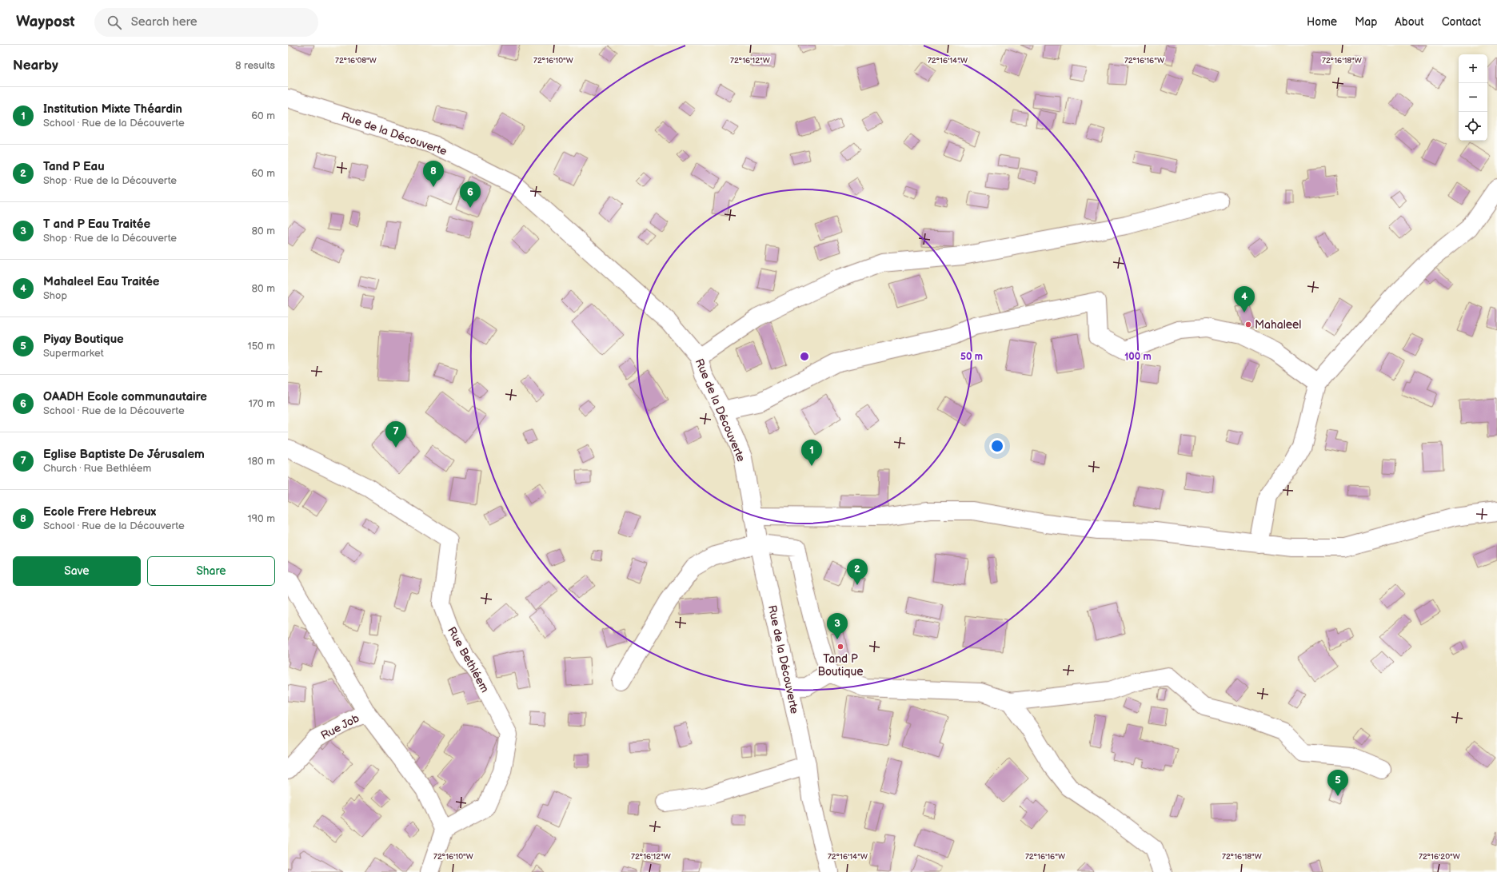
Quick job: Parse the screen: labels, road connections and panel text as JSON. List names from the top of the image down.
{
  "streets": {
    "street": ["Rue de la Découverte", "Rue Bethléem", "Rue Job"]
  },
  "places": ["Mahaleel", "Tand P Boutique"],
  "page": {
    "header": "Waypost",
    "search": "Search here",
    "nav": [
      "Home",
      "Map",
      "About",
      "Contact"
    ],
    "heading": ["Nearby", "8 results"],
    "map_buttons": ["+", "−"],
    "list": [
      {
        "mark": "1",
        "name": "Institution Mixte Théardin",
        "note": "School · Rue de la Découverte",
        "value": "60 m"
      },
      {
        "mark": "2",
        "name": "Tand P Eau",
        "note": "Shop · Rue de la Découverte",
        "value": "60 m"
      },
      {
        "mark": "3",
        "name": "T and P Eau Traitée",
        "note": "Shop · Rue de la Découverte",
        "value": "80 m"
      },
      {
        "mark": "4",
        "name": "Mahaleel Eau Traitée",
        "note": "Shop",
        "value": "80 m"
      },
      {
        "mark": "5",
        "name": "Piyay Boutique",
        "note": "Supermarket",
        "value": "150 m"
      },
      {
        "mark": "6",
        "name": "OAADH Ecole communautaire",
        "note": "School · Rue de la Découverte",
        "value": "170 m"
      },
      {
        "mark": "7",
        "name": "Eglise Baptiste De Jérusalem",
        "note": "Church · Rue Bethléem",
        "value": "180 m"
      },
      {
        "mark": "8",
        "name": "Ecole Frere Hebreux",
        "note": "School · Rue de la Découverte",
        "value": "190 m"
      }
    ],
    "pins": [
      "8",
      "6",
      "4",
      "7",
      "1",
      "2",
      "3",
      "5"
    ],
    "buttons": ["Save", "Share"]
  },
  "coordinates": [
    "72°16'08\"W",
    "72°16'10\"W",
    "72°16'12\"W",
    "72°16'14\"W",
    "72°16'16\"W",
    "72°16'18\"W",
    "72°16'20\"W"
  ],
  "rings": ["50 m", "100 m"]
}
